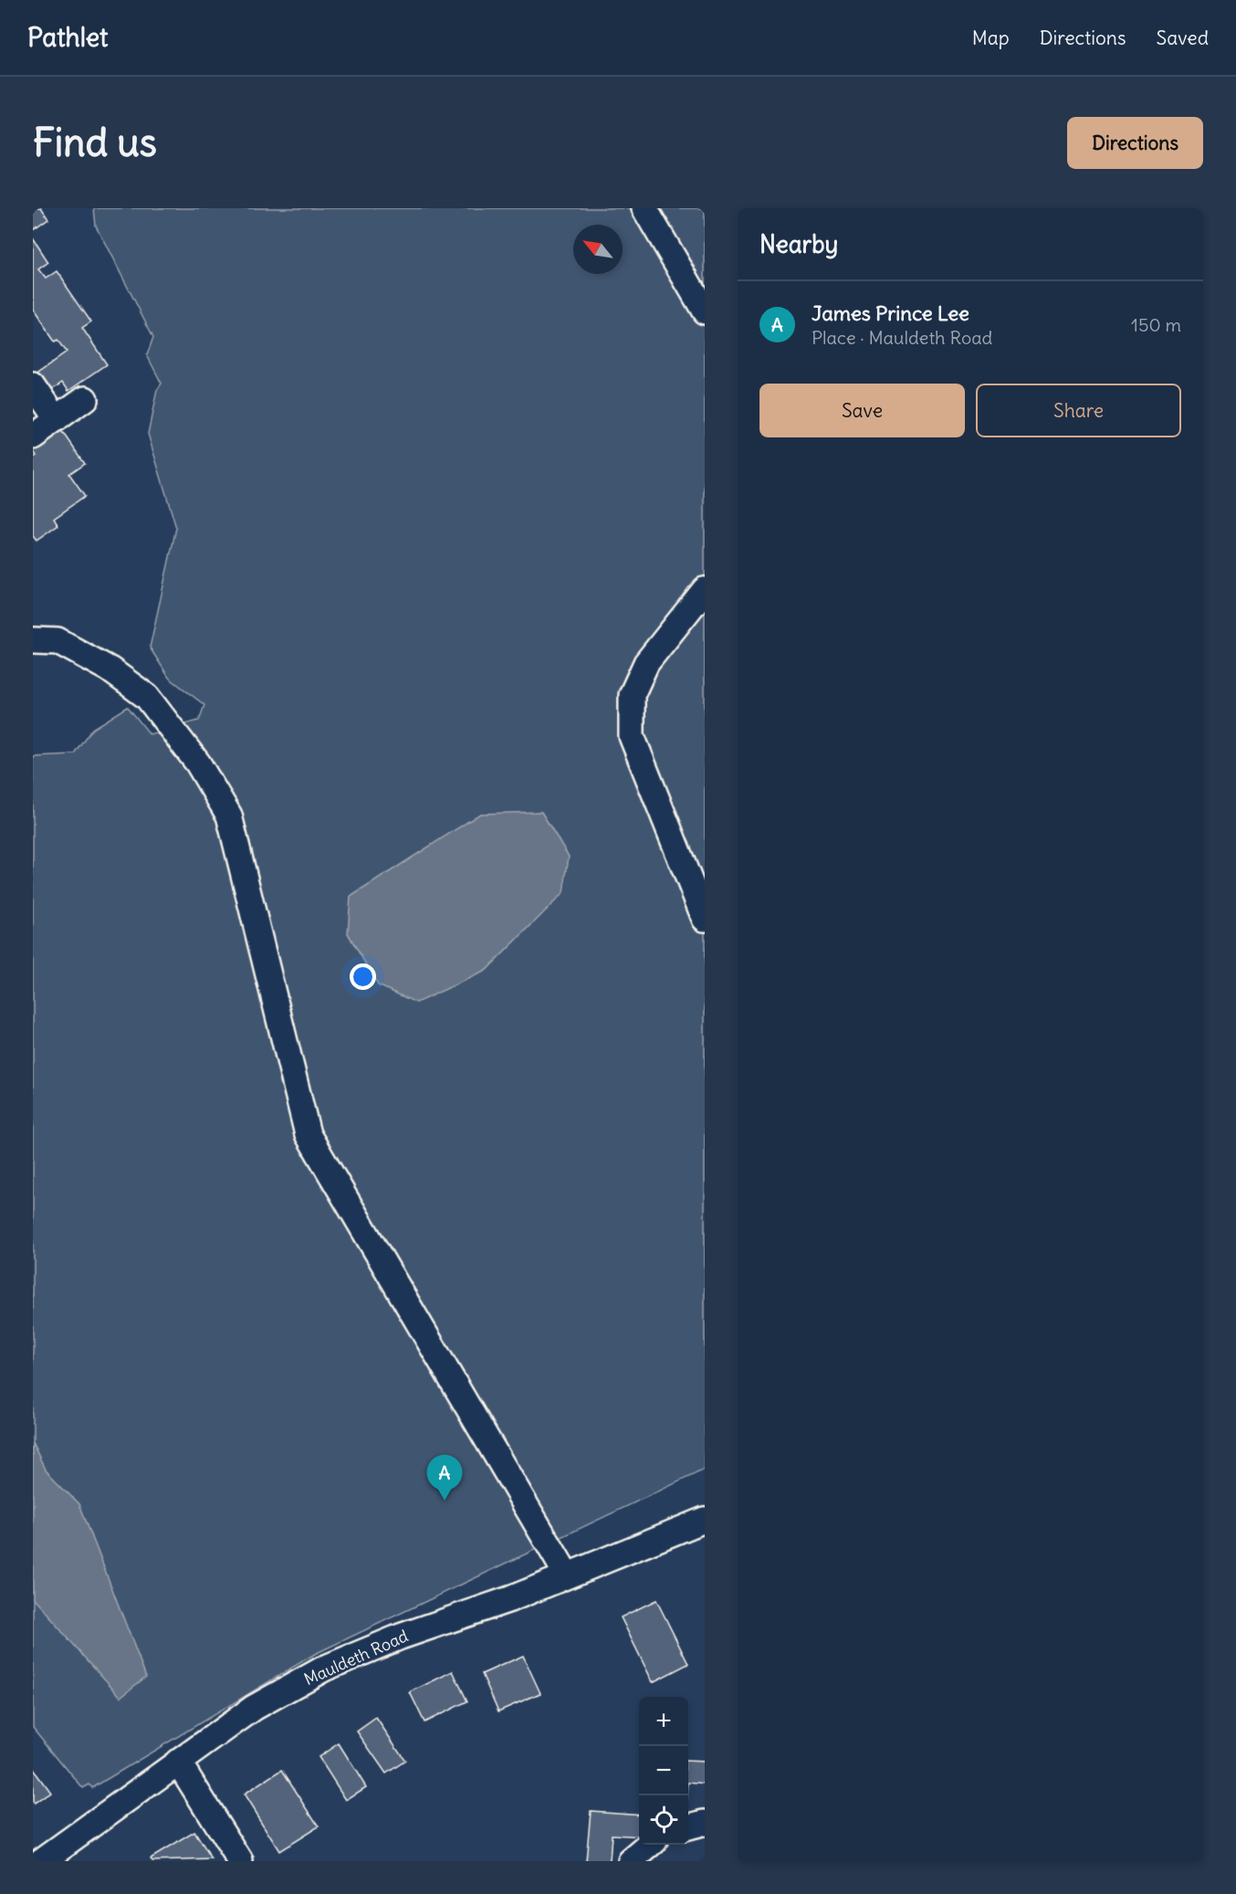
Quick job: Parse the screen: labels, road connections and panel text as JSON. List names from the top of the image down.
{
  "streets": {
    "street": ["Mauldeth Road"]
  },
  "north": "top left",
  "page": {
    "header": "Pathlet",
    "nav": ["Map", "Directions", "Saved"],
    "buttons": [
      "Directions",
      ["Save", "Share"]
    ],
    "title": "Find us",
    "heading": "Nearby",
    "list": [
      {
        "mark": "A",
        "name": "James Prince Lee",
        "note": "Place · Mauldeth Road",
        "value": "150 m"
      }
    ],
    "pins": "A",
    "map_buttons": ["+", "−"]
  }
}
